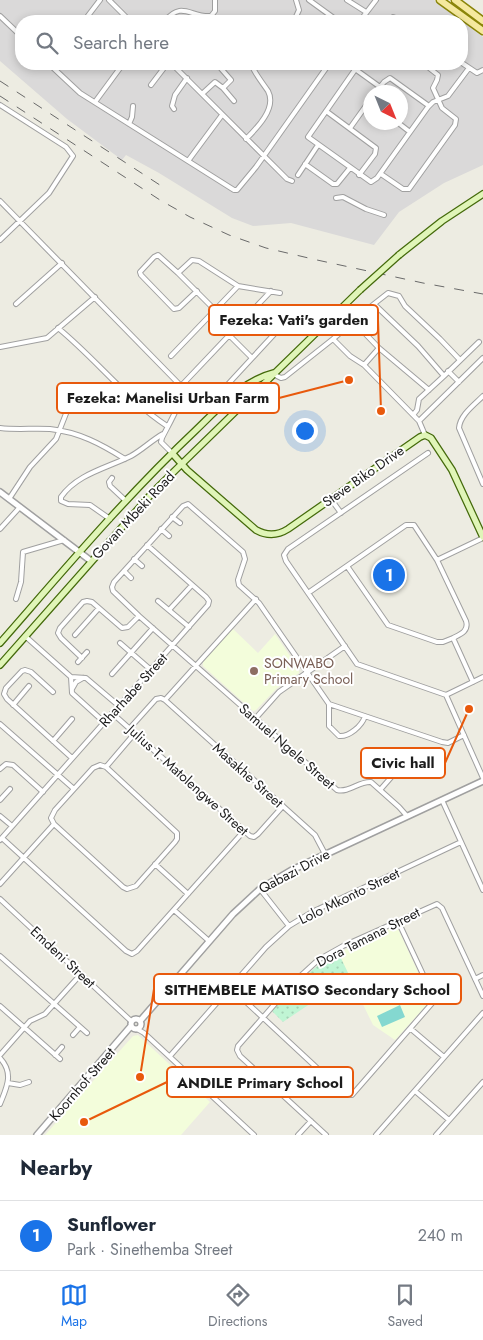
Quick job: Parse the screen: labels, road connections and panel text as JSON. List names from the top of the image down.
{
  "streets": {
    "main road": ["Steve Biko Drive", "Govan Mbeki Road"],
    "street": [
      "Rharhabe Street",
      "Samuel Ngele Street",
      "Masakhe Street",
      "Julius T. Matolengwe Street",
      "Qabazi Drive",
      "Lolo Mkonto Street",
      "Dora Tamana Street",
      "Emdeni Street",
      "Koornhof Street"
    ]
  },
  "crossings": [
    ["Steve Biko Drive", "Govan Mbeki Road"],
    ["Rharhabe Street", "Samuel Ngele Street"],
    ["Rharhabe Street", "Julius T. Matolengwe Street"],
    ["Masakhe Street", "Julius T. Matolengwe Street"],
    ["Masakhe Street", "Qabazi Drive"],
    ["Qabazi Drive", "Emdeni Street"],
    ["Qabazi Drive", "Koornhof Street"],
    ["Lolo Mkonto Street", "Emdeni Street"],
    ["Emdeni Street", "Koornhof Street"]
  ],
  "places": [
    "Fezeka: Manelisi Urban Farm",
    "Fezeka: Vati's garden",
    "SONWABO Primary School",
    "Civic hall",
    "SITHEMBELE MATISO Secondary School",
    "ANDILE Primary School"
  ],
  "north": "bottom right",
  "page": {
    "search": "Search here",
    "pins": "1",
    "heading": "Nearby",
    "list": [
      {
        "mark": "1",
        "name": "Sunflower",
        "note": "Park · Sinethemba Street",
        "value": "240 m"
      }
    ],
    "nav": ["Map", "Directions", "Saved"]
  }
}
